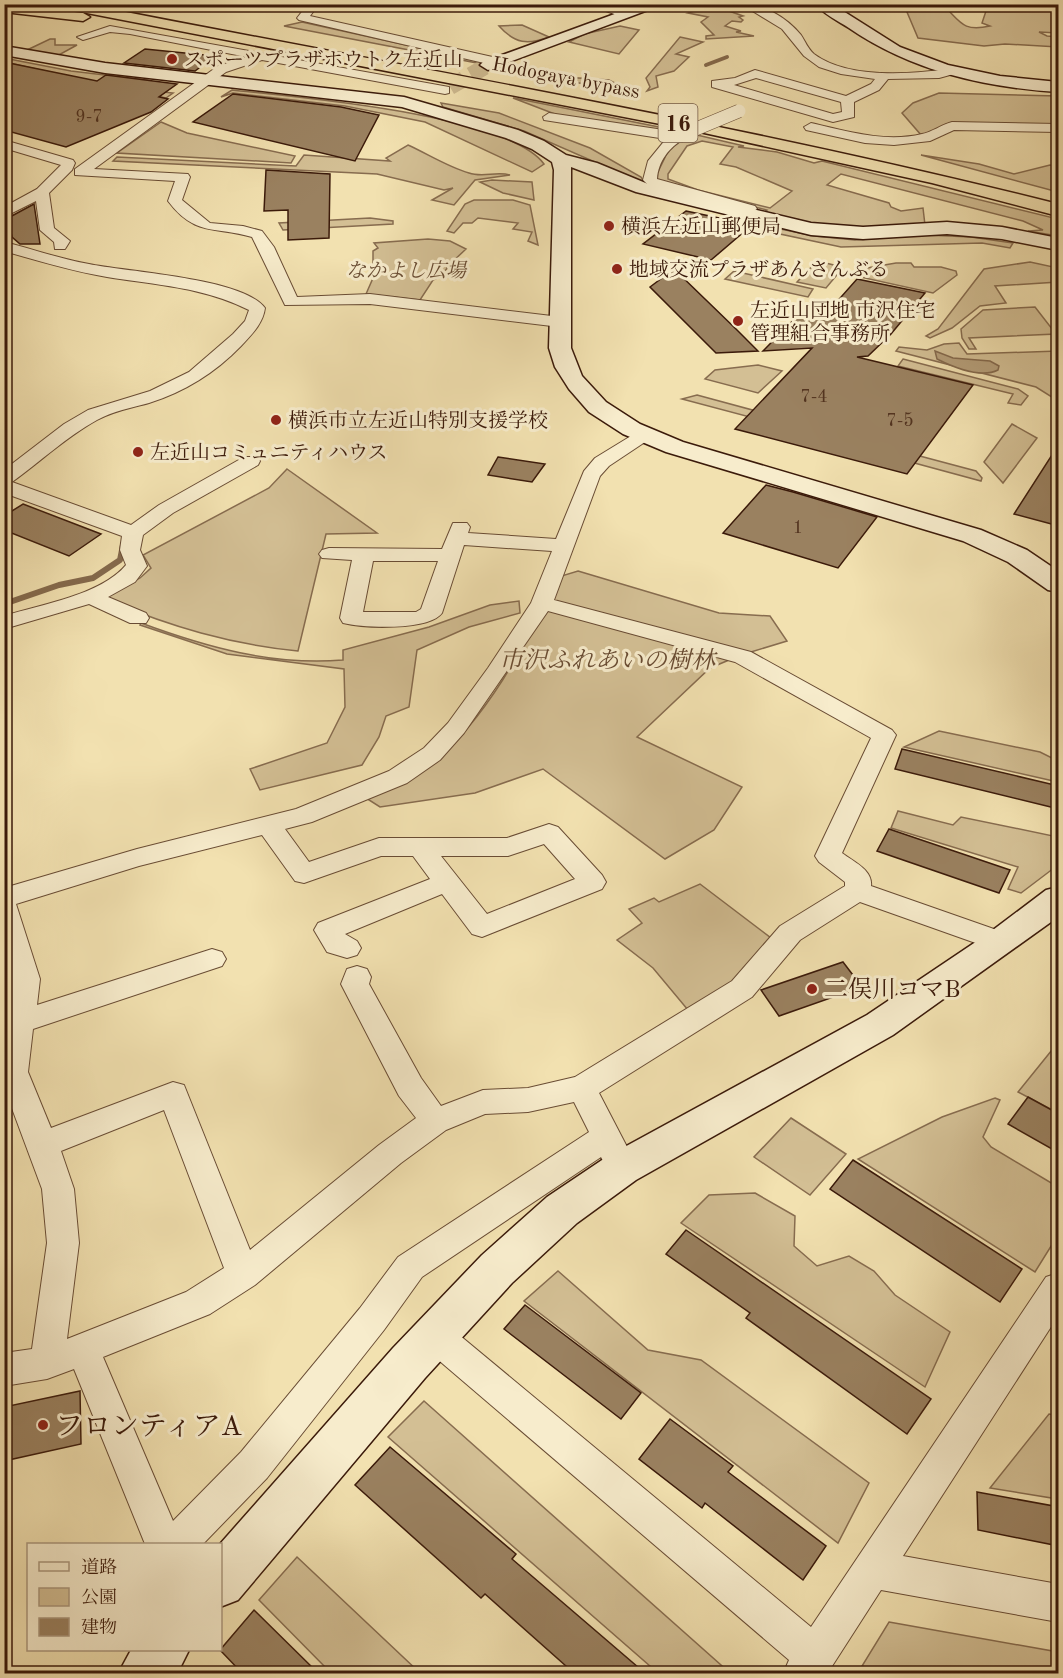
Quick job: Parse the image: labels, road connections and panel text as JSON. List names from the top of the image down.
{
  "streets": {
    "highway": ["Hodogaya bypass", "16"]
  },
  "parks": ["なかよし広場", "市沢ふれあいの樹林"],
  "places": [
    "スポーツプラザホウトク左近山",
    "横浜左近山郵便局",
    "地域交流プラザあんさんぶる",
    "左近山団地 市沢住宅 管理組合事務所",
    "横浜市立左近山特別支援学校",
    "左近山コミュニティハウス",
    "二俣川コマB",
    "フロンティアA"
  ],
  "house_numbers": [
    "9-7",
    "7-4",
    "7-5",
    "1"
  ],
  "legend": ["道路", "公園", "建物"]
}
